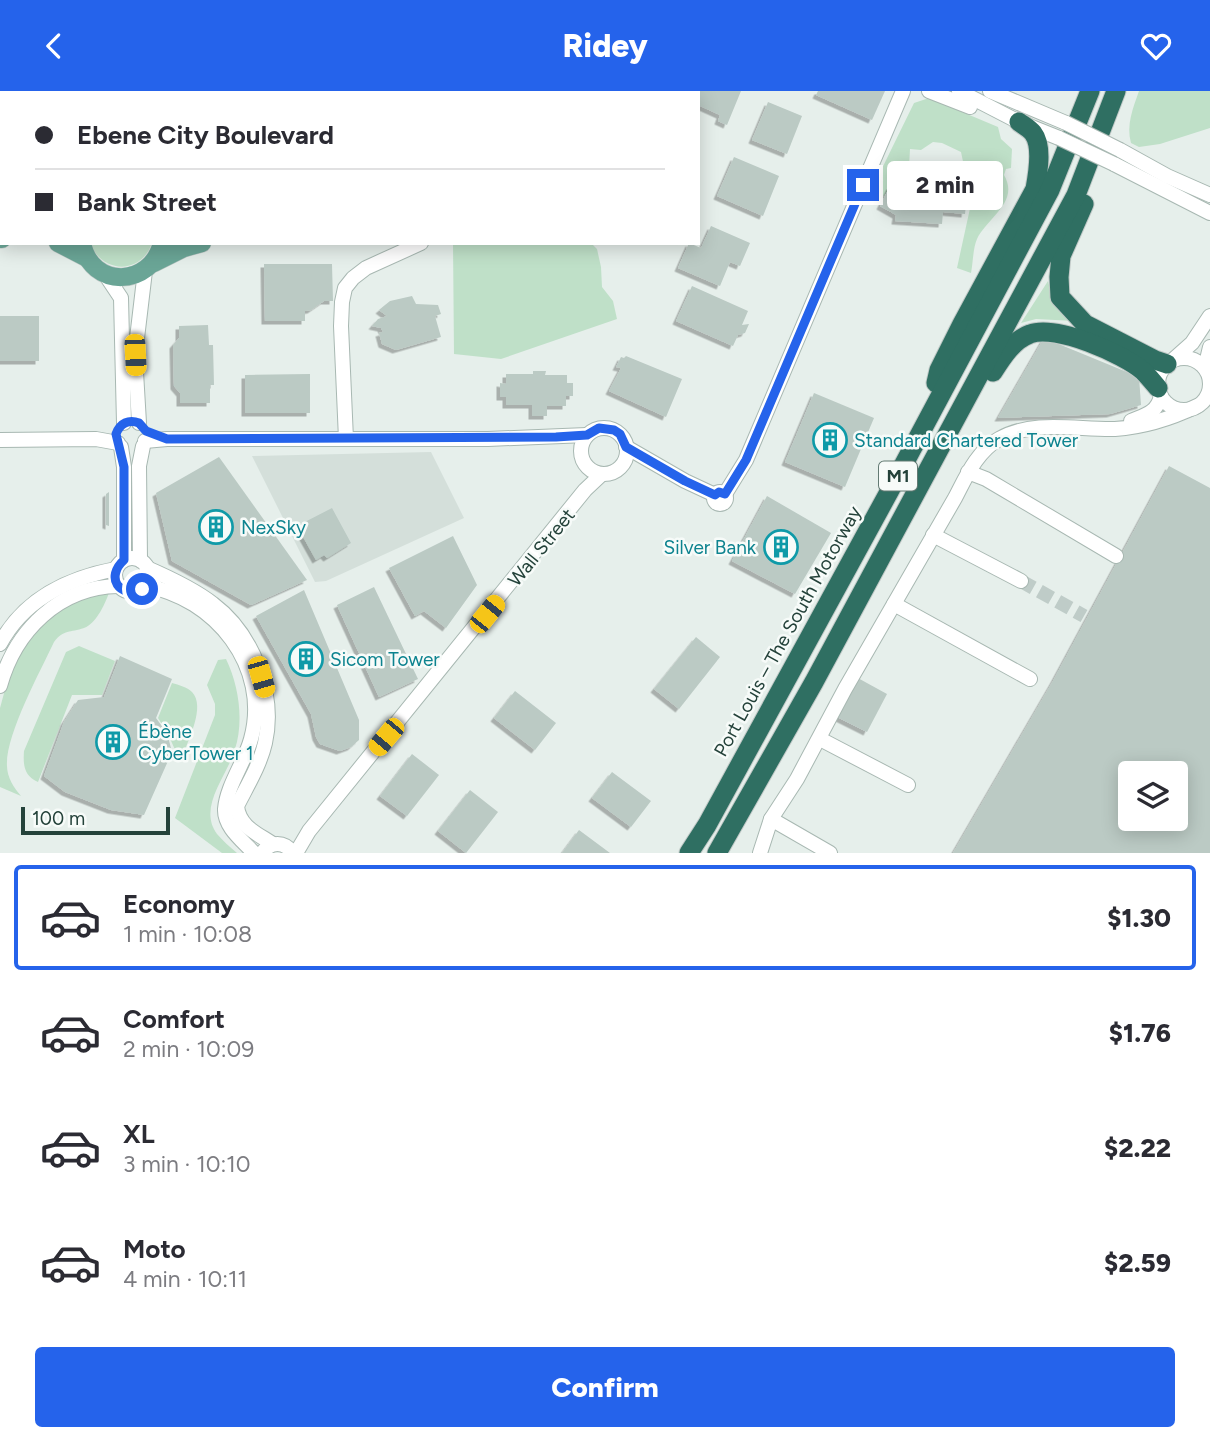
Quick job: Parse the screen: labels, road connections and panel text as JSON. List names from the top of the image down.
{
  "streets": {
    "highway": ["M1", "Port Louis – The South Motorway"],
    "street": ["Wall Street"]
  },
  "places": {
    "building": [
      "Standard Chartered Tower",
      "NexSky",
      "Silver Bank",
      "Sicom Tower",
      "Ébène CyberTower 1"
    ]
  },
  "scale_bar": "100 m",
  "page": {
    "header": "Ridey",
    "banner": ["Ebene City Boulevard", "Bank Street"],
    "bubble": "2 min",
    "scale": "100 m",
    "list": [
      {
        "name": "Economy",
        "note": "1 min · 10:08",
        "value": "$1.30"
      },
      {
        "name": "Comfort",
        "note": "2 min · 10:09",
        "value": "$1.76"
      },
      {
        "name": "XL",
        "note": "3 min · 10:10",
        "value": "$2.22"
      },
      {
        "name": "Moto",
        "note": "4 min · 10:11",
        "value": "$2.59"
      }
    ],
    "buttons": "Confirm"
  }
}
